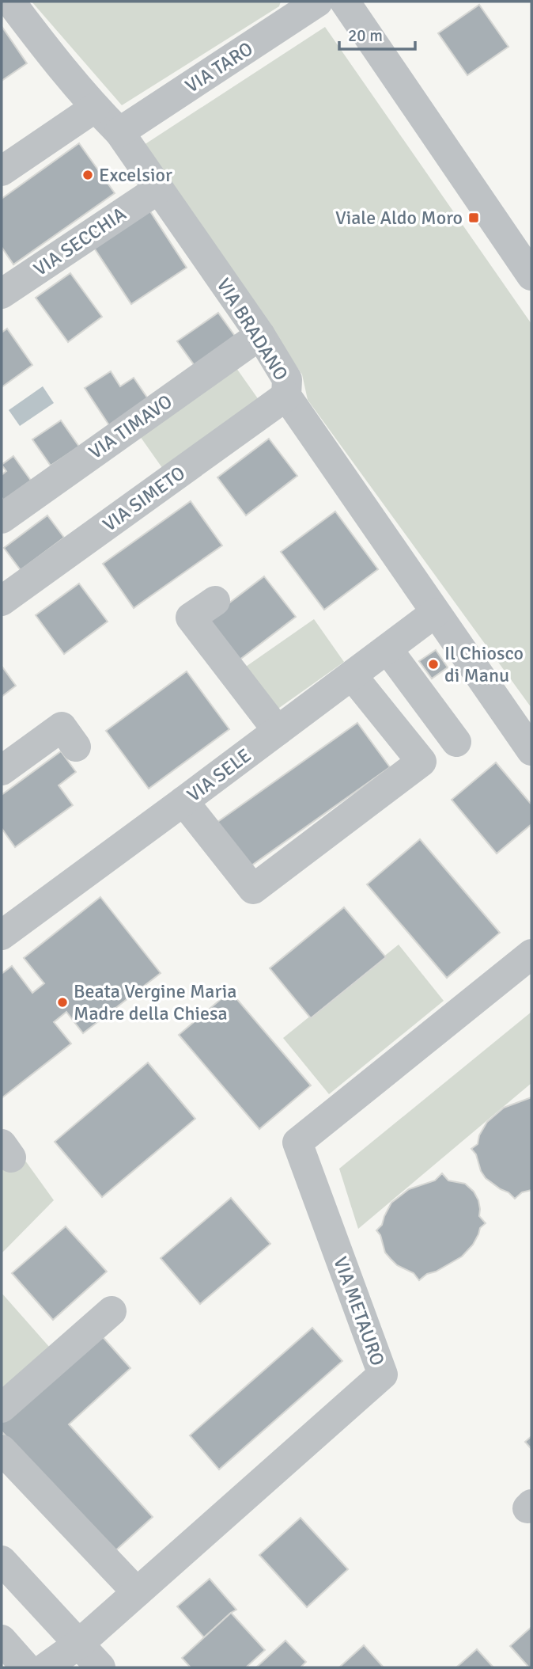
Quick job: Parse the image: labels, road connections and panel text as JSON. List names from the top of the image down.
{
  "streets": {
    "street": [
      "VIA TARO",
      "VIA SECCHIA",
      "VIA BRADANO",
      "VIA TIMAVO",
      "VIA SIMETO",
      "VIA SELE",
      "VIA METAURO"
    ]
  },
  "crossings": [
    ["VIA TARO", "VIA BRADANO"],
    ["VIA SECCHIA", "VIA BRADANO"],
    ["VIA BRADANO", "VIA TIMAVO"],
    ["VIA BRADANO", "VIA SIMETO"],
    ["VIA BRADANO", "VIA SELE"]
  ],
  "places": {
    "other": ["Excelsior", "Il Chiosco di Manu", "Beata Vergine Maria Madre della Chiesa"],
    "transit": ["Viale Aldo Moro"]
  },
  "scale_bar": "20 m"
}
